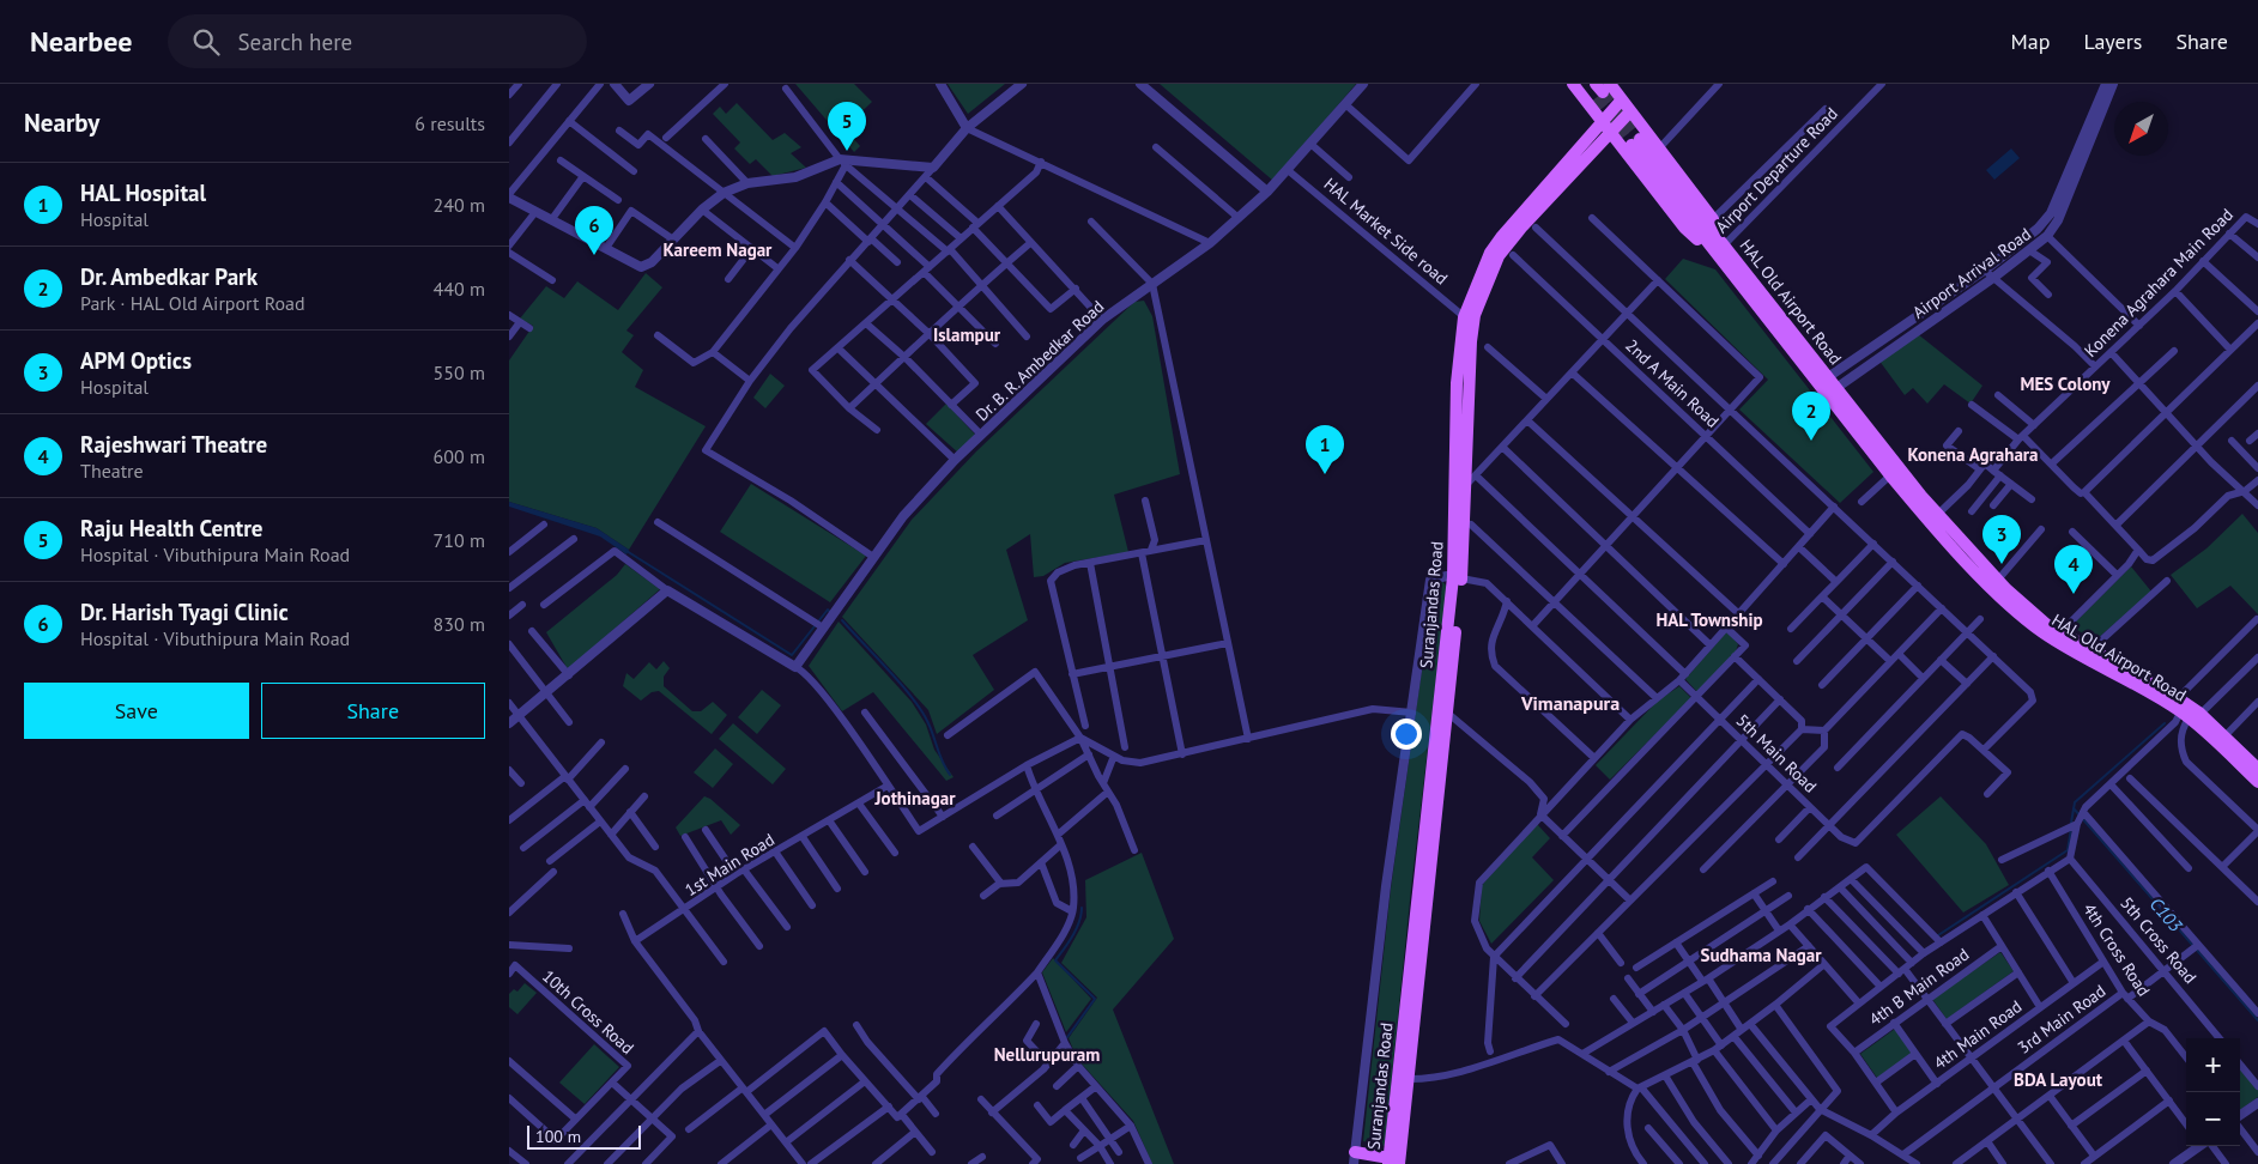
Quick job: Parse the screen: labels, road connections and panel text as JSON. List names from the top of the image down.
{
  "streets": {
    "main road": ["HAL Old Airport Road", "Suranjandas Road"],
    "street": [
      "Airport Departure Road",
      "HAL Market Side road",
      "Airport Arrival Road",
      "Konena Agrahara Main Road",
      "Dr. B. R. Ambedkar Road",
      "2nd A Main Road",
      "5th Main Road",
      "1st Main Road",
      "5th Cross Road",
      "4th Cross Road",
      "4th B Main Road",
      "10th Cross Road",
      "3rd Main Road",
      "4th Main Road"
    ]
  },
  "crossings": [
    ["Airport Departure Road", "HAL Old Airport Road"],
    ["HAL Market Side road", "Dr. B. R. Ambedkar Road"],
    ["HAL Market Side road", "Suranjandas Road"],
    ["Airport Arrival Road", "HAL Old Airport Road"],
    ["5th Cross Road", "3rd Main Road"],
    ["4th Cross Road", "3rd Main Road"],
    ["4th Cross Road", "4th Main Road"]
  ],
  "districts": [
    "Kareem Nagar",
    "Islampur",
    "MES Colony",
    "Konena Agrahara",
    "HAL Township",
    "Vimanapura",
    "Jothinagar",
    "Sudhama Nagar",
    "Nellurupuram",
    "BDA Layout"
  ],
  "water": ["C103"],
  "scale_bar": "100 m",
  "north": "bottom left",
  "page": {
    "header": "Nearbee",
    "search": "Search here",
    "nav": ["Map", "Layers", "Share"],
    "heading": ["Nearby", "6 results"],
    "pins": [
      "5",
      "6",
      "2",
      "1",
      "3",
      "4"
    ],
    "list": [
      {
        "mark": "1",
        "name": "HAL Hospital",
        "note": "Hospital",
        "value": "240 m"
      },
      {
        "mark": "2",
        "name": "Dr. Ambedkar Park",
        "note": "Park · HAL Old Airport Road",
        "value": "440 m"
      },
      {
        "mark": "3",
        "name": "APM Optics",
        "note": "Hospital",
        "value": "550 m"
      },
      {
        "mark": "4",
        "name": "Rajeshwari Theatre",
        "note": "Theatre",
        "value": "600 m"
      },
      {
        "mark": "5",
        "name": "Raju Health Centre",
        "note": "Hospital · Vibuthipura Main Road",
        "value": "710 m"
      },
      {
        "mark": "6",
        "name": "Dr. Harish Tyagi Clinic",
        "note": "Hospital · Vibuthipura Main Road",
        "value": "830 m"
      }
    ],
    "buttons": ["Save", "Share"],
    "map_buttons": ["+", "−"],
    "scale": "100 m"
  }
}
